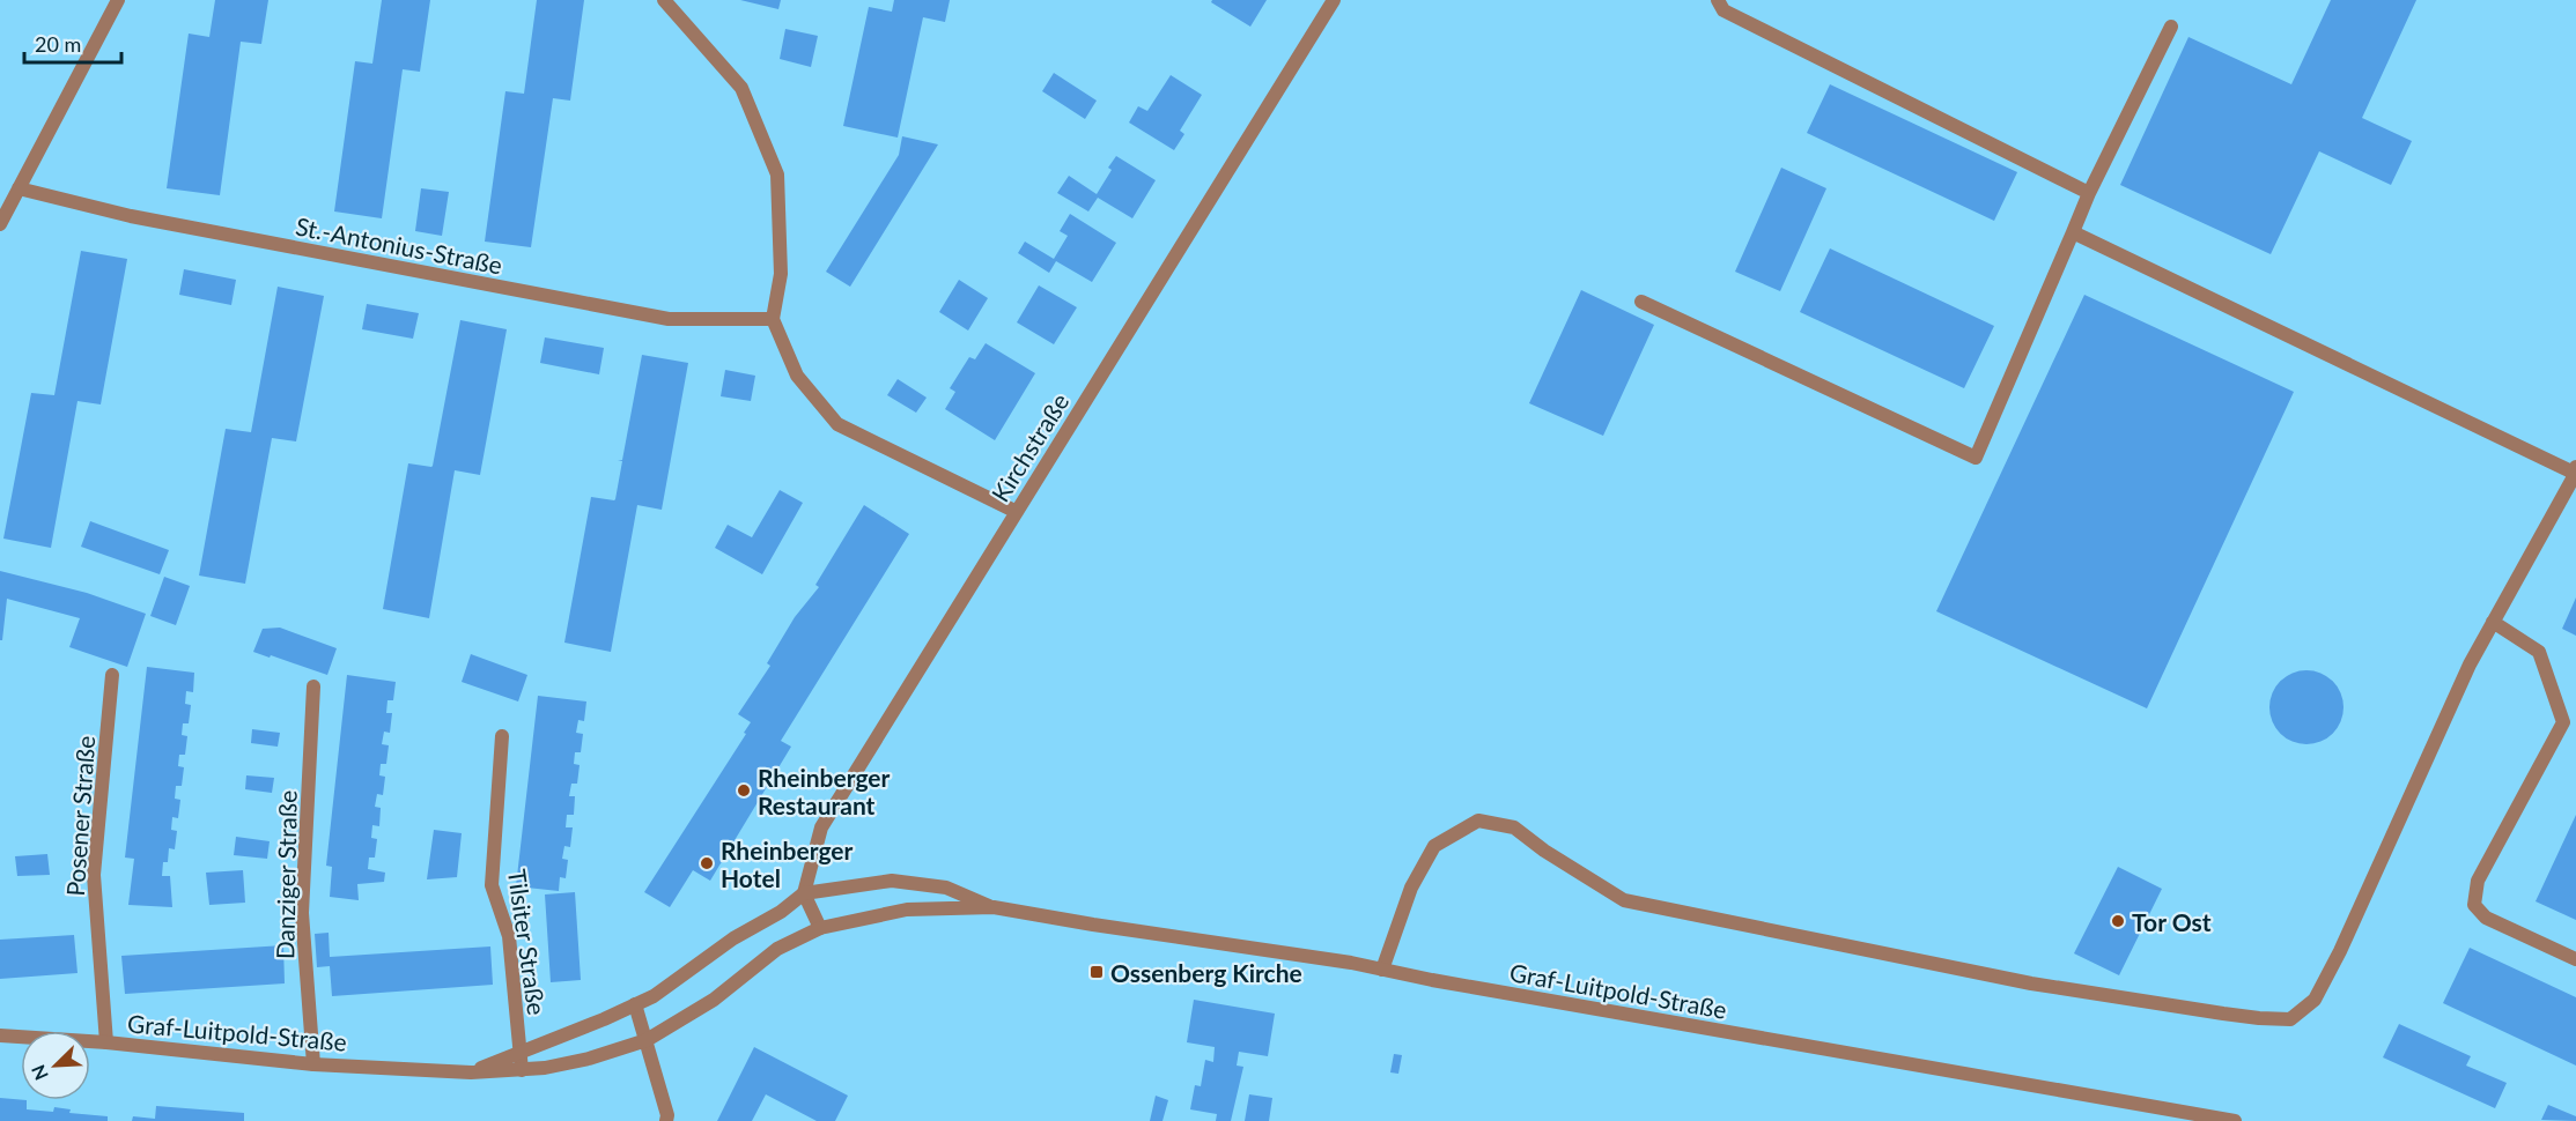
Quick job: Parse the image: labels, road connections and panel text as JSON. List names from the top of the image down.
{
  "streets": {
    "street": [
      "St.-Antonius-Straße",
      "Kirchstraße",
      "Posener Straße",
      "Danziger Straße",
      "Tilsiter Straße",
      "Graf-Luitpold-Straße"
    ]
  },
  "crossings": [
    ["Kirchstraße", "Graf-Luitpold-Straße"],
    ["Posener Straße", "Graf-Luitpold-Straße"],
    ["Danziger Straße", "Graf-Luitpold-Straße"],
    ["Tilsiter Straße", "Graf-Luitpold-Straße"]
  ],
  "places": {
    "other": ["Rheinberger Restaurant", "Rheinberger Hotel", "Tor Ost"],
    "transit": ["Ossenberg Kirche"]
  },
  "scale_bar": "20 m",
  "north": "bottom left"
}
